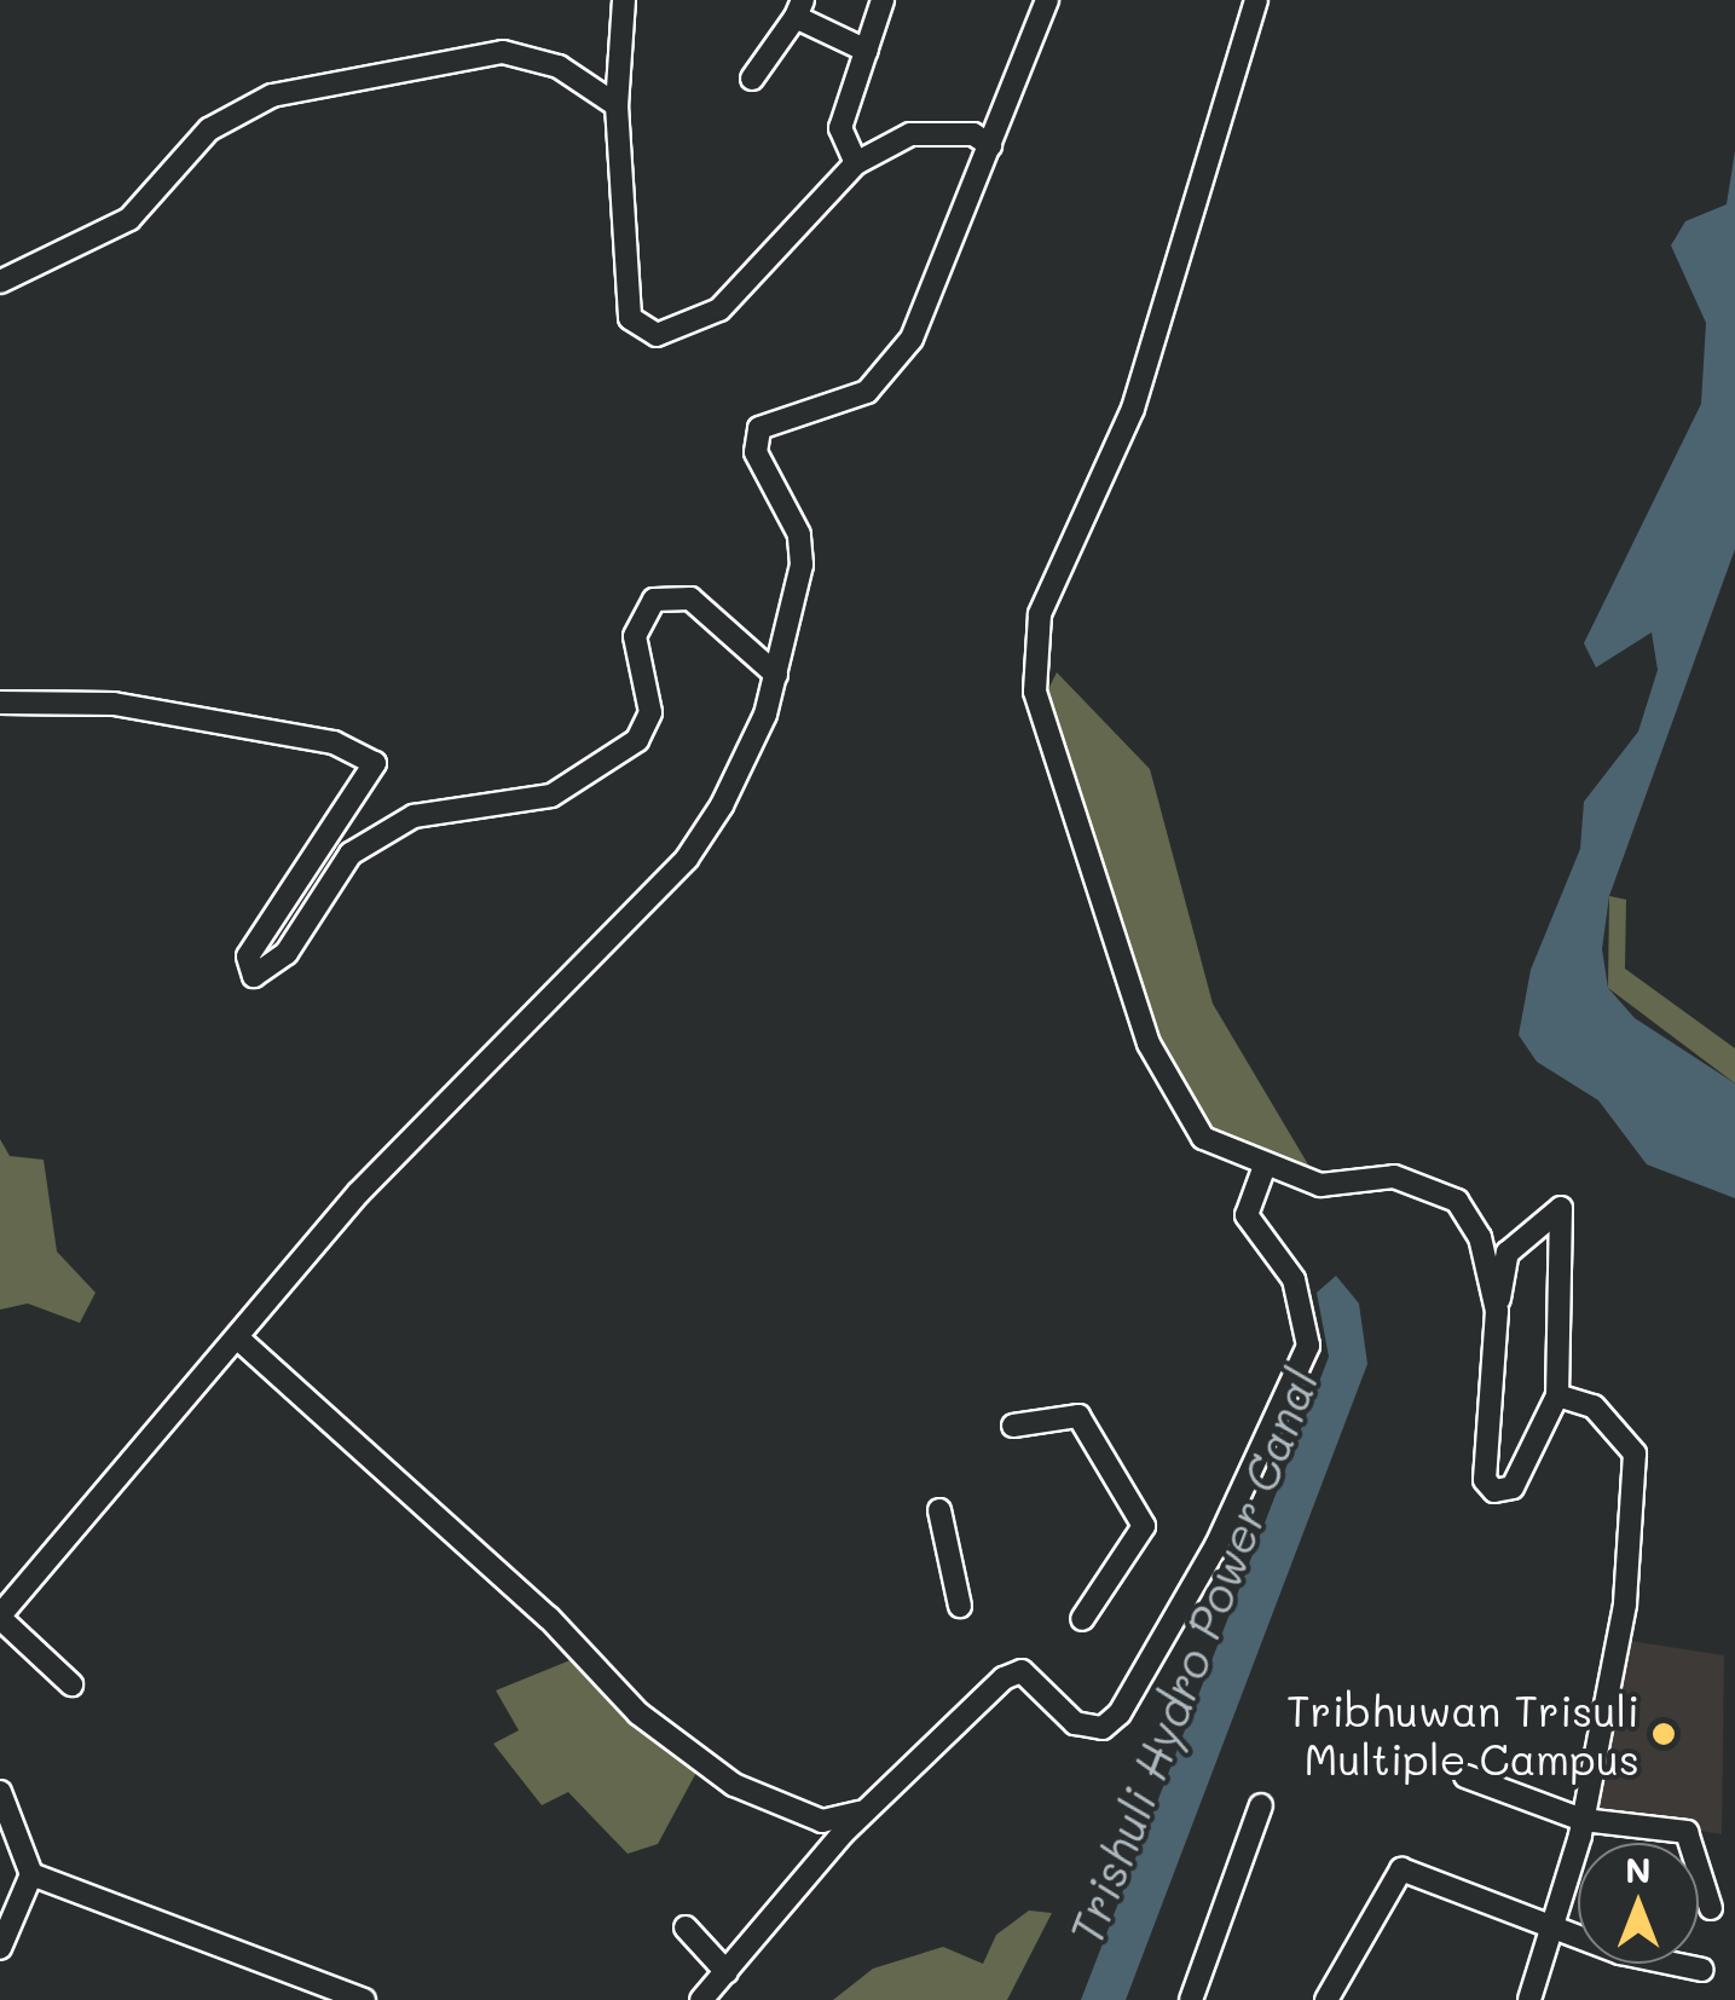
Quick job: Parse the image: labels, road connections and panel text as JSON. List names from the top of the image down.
{
  "water": ["Trishuli Hydro Power Canal"],
  "places": ["Tribhuwan Trisuli Multiple Campus"],
  "north": "top"
}
